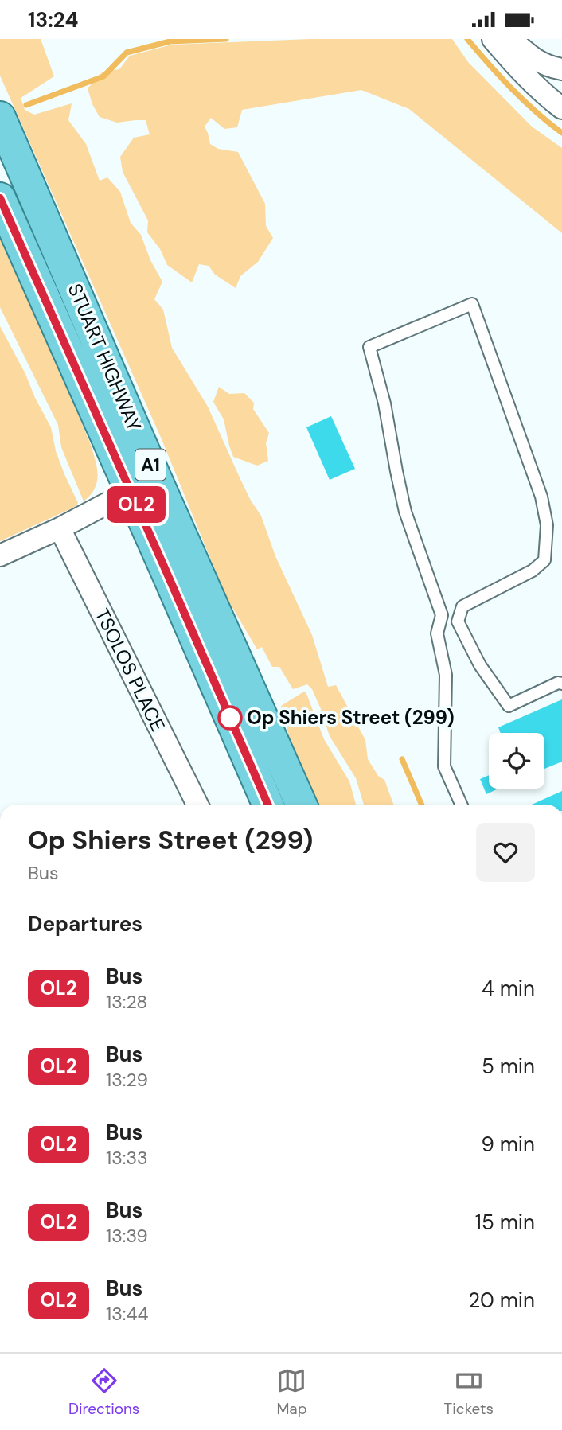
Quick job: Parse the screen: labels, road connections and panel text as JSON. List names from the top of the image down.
{
  "streets": {
    "highway": ["STUART HIGHWAY", "A1"],
    "street": ["TSOLOS PLACE"]
  },
  "places": ["Op Shiers Street (299)"],
  "lines": ["bus line OL2"],
  "page": {
    "status": "13:24",
    "on_map": "OL2",
    "heading": [
      ["Op Shiers Street (299)", "Bus"],
      "Departures"
    ],
    "list": [
      {
        "mark": "OL2",
        "name": "Bus",
        "note": "13:28",
        "value": "4 min"
      },
      {
        "mark": "OL2",
        "name": "Bus",
        "note": "13:29",
        "value": "5 min"
      },
      {
        "mark": "OL2",
        "name": "Bus",
        "note": "13:33",
        "value": "9 min"
      },
      {
        "mark": "OL2",
        "name": "Bus",
        "note": "13:39",
        "value": "15 min"
      },
      {
        "mark": "OL2",
        "name": "Bus",
        "note": "13:44",
        "value": "20 min"
      }
    ],
    "tabs": ["Directions", "Map", "Tickets"]
  }
}
